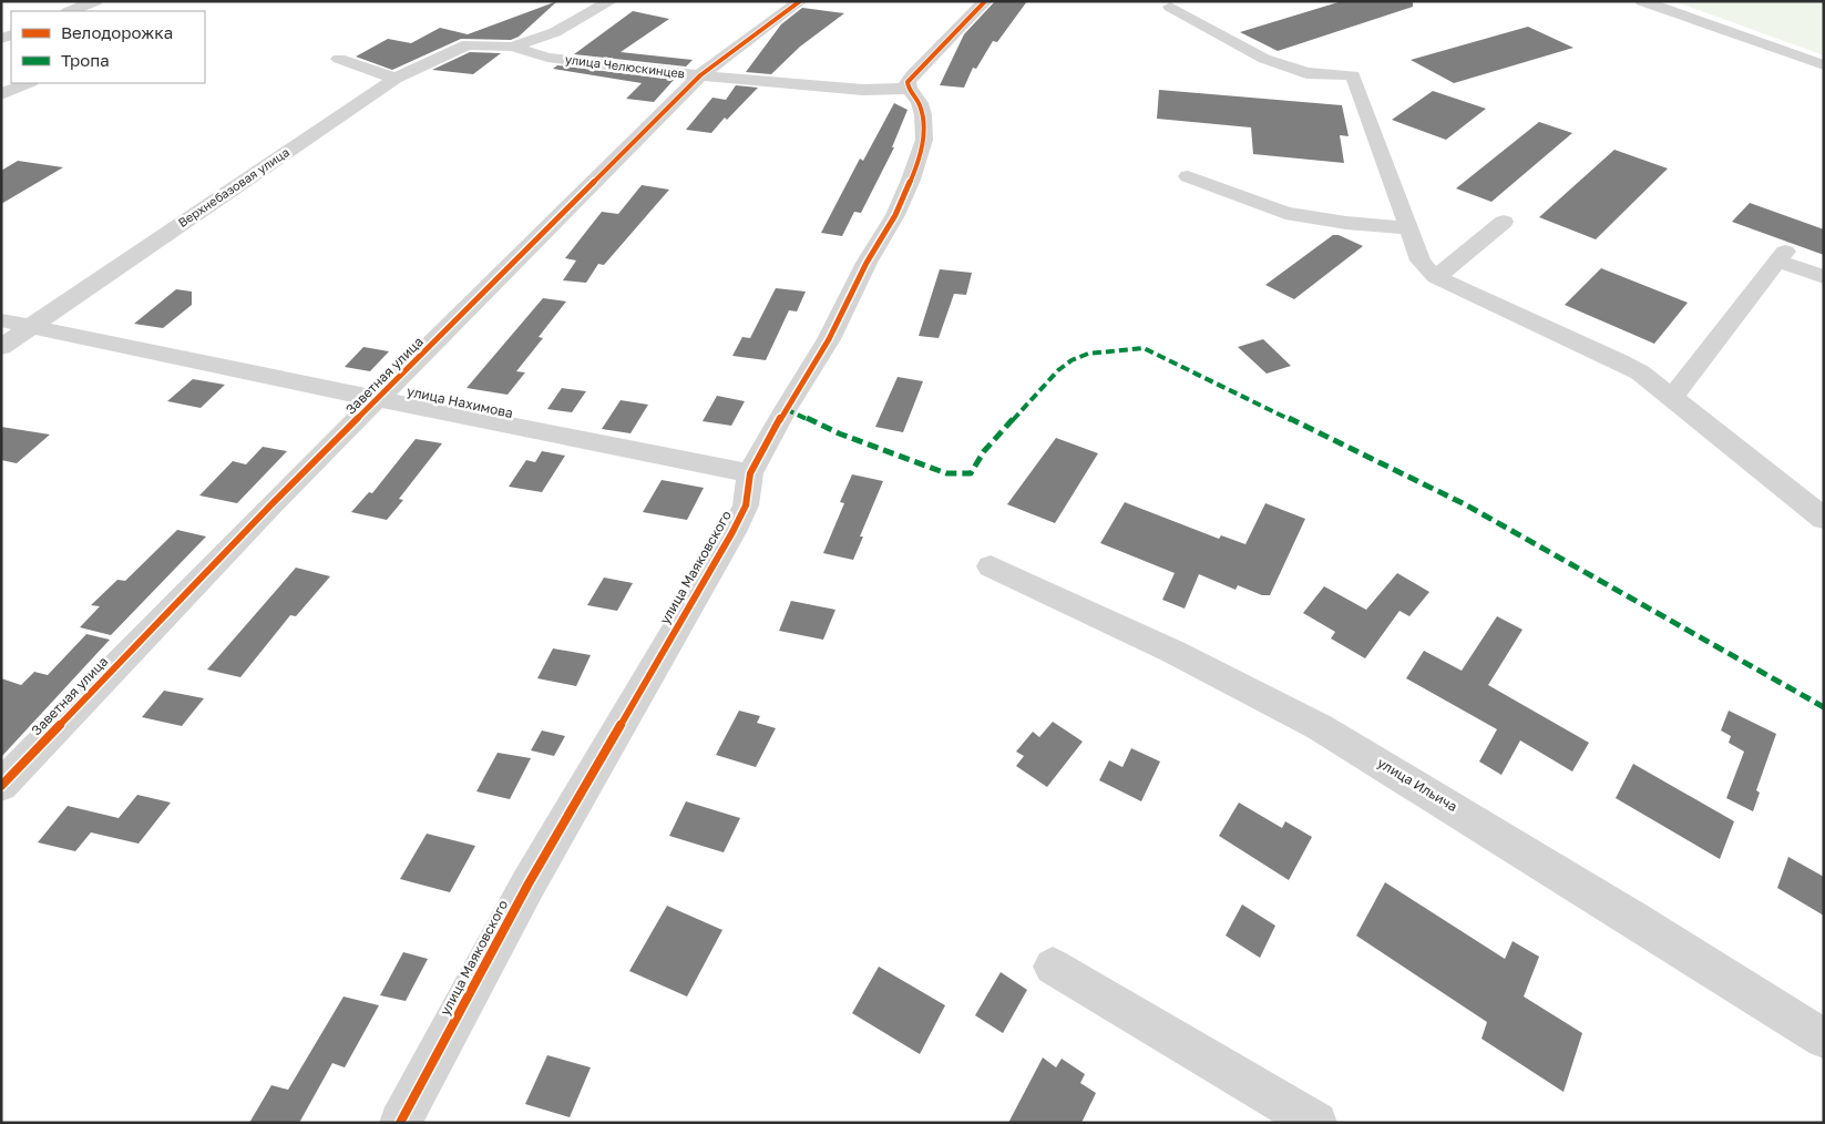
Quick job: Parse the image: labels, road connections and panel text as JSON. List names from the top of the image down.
{
  "streets": {
    "street": [
      "улица Челюскинцев",
      "Верхнебазовая улица",
      "Заветная улица",
      "улица Нахимова",
      "улица Маяковского",
      "улица Ильича"
    ]
  },
  "crossings": [
    ["улица Челюскинцев", "Верхнебазовая улица"],
    ["улица Челюскинцев", "Заветная улица"],
    ["улица Челюскинцев", "улица Маяковского"],
    ["Верхнебазовая улица", "улица Нахимова"],
    ["Заветная улица", "улица Нахимова"],
    ["улица Нахимова", "улица Маяковского"]
  ],
  "legend": ["Велодорожка", "Тропа"]
}
